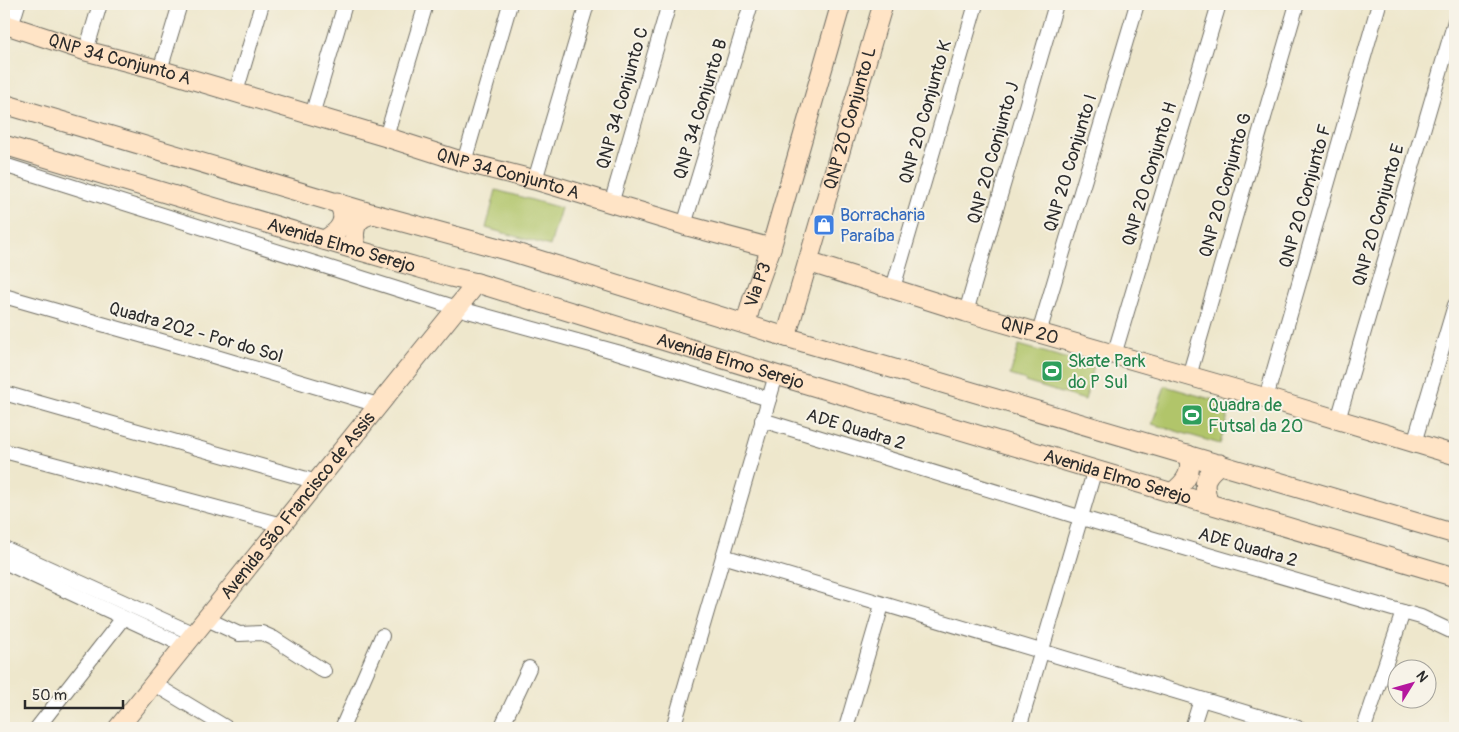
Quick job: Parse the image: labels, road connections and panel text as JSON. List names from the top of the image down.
{
  "streets": {
    "main road": [
      "QNP 34 Conjunto A",
      "QNP 20 Conjunto L",
      "Avenida Elmo Serejo",
      "Via P3",
      "QNP 20",
      "Avenida São Francisco de Assis"
    ],
    "street": [
      "QNP 34 Conjunto C",
      "QNP 34 Conjunto B",
      "QNP 20 Conjunto K",
      "QNP 20 Conjunto J",
      "QNP 20 Conjunto I",
      "QNP 20 Conjunto H",
      "QNP 20 Conjunto G",
      "QNP 20 Conjunto F",
      "QNP 20 Conjunto E",
      "Quadra 202 - Por do Sol",
      "ADE Quadra 2"
    ]
  },
  "crossings": [
    ["QNP 34 Conjunto A", "QNP 34 Conjunto C"],
    ["QNP 34 Conjunto A", "QNP 34 Conjunto B"],
    ["QNP 34 Conjunto A", "Via P3"],
    ["QNP 20 Conjunto K", "QNP 20"],
    ["QNP 20 Conjunto L", "QNP 20"],
    ["QNP 20 Conjunto J", "QNP 20"],
    ["QNP 20 Conjunto I", "QNP 20"],
    ["QNP 20 Conjunto H", "QNP 20"],
    ["QNP 20 Conjunto G", "QNP 20"],
    ["QNP 20 Conjunto F", "QNP 20"],
    ["QNP 20 Conjunto E", "QNP 20"],
    ["Avenida Elmo Serejo", "Avenida São Francisco de Assis"],
    ["Quadra 202 - Por do Sol", "Avenida São Francisco de Assis"]
  ],
  "places": {
    "shop": ["Borracharia Paraíba"],
    "sports": ["Skate Park do P Sul", "Quadra de Futsal da 20"]
  },
  "scale_bar": "50 m",
  "north": "top right"
}
